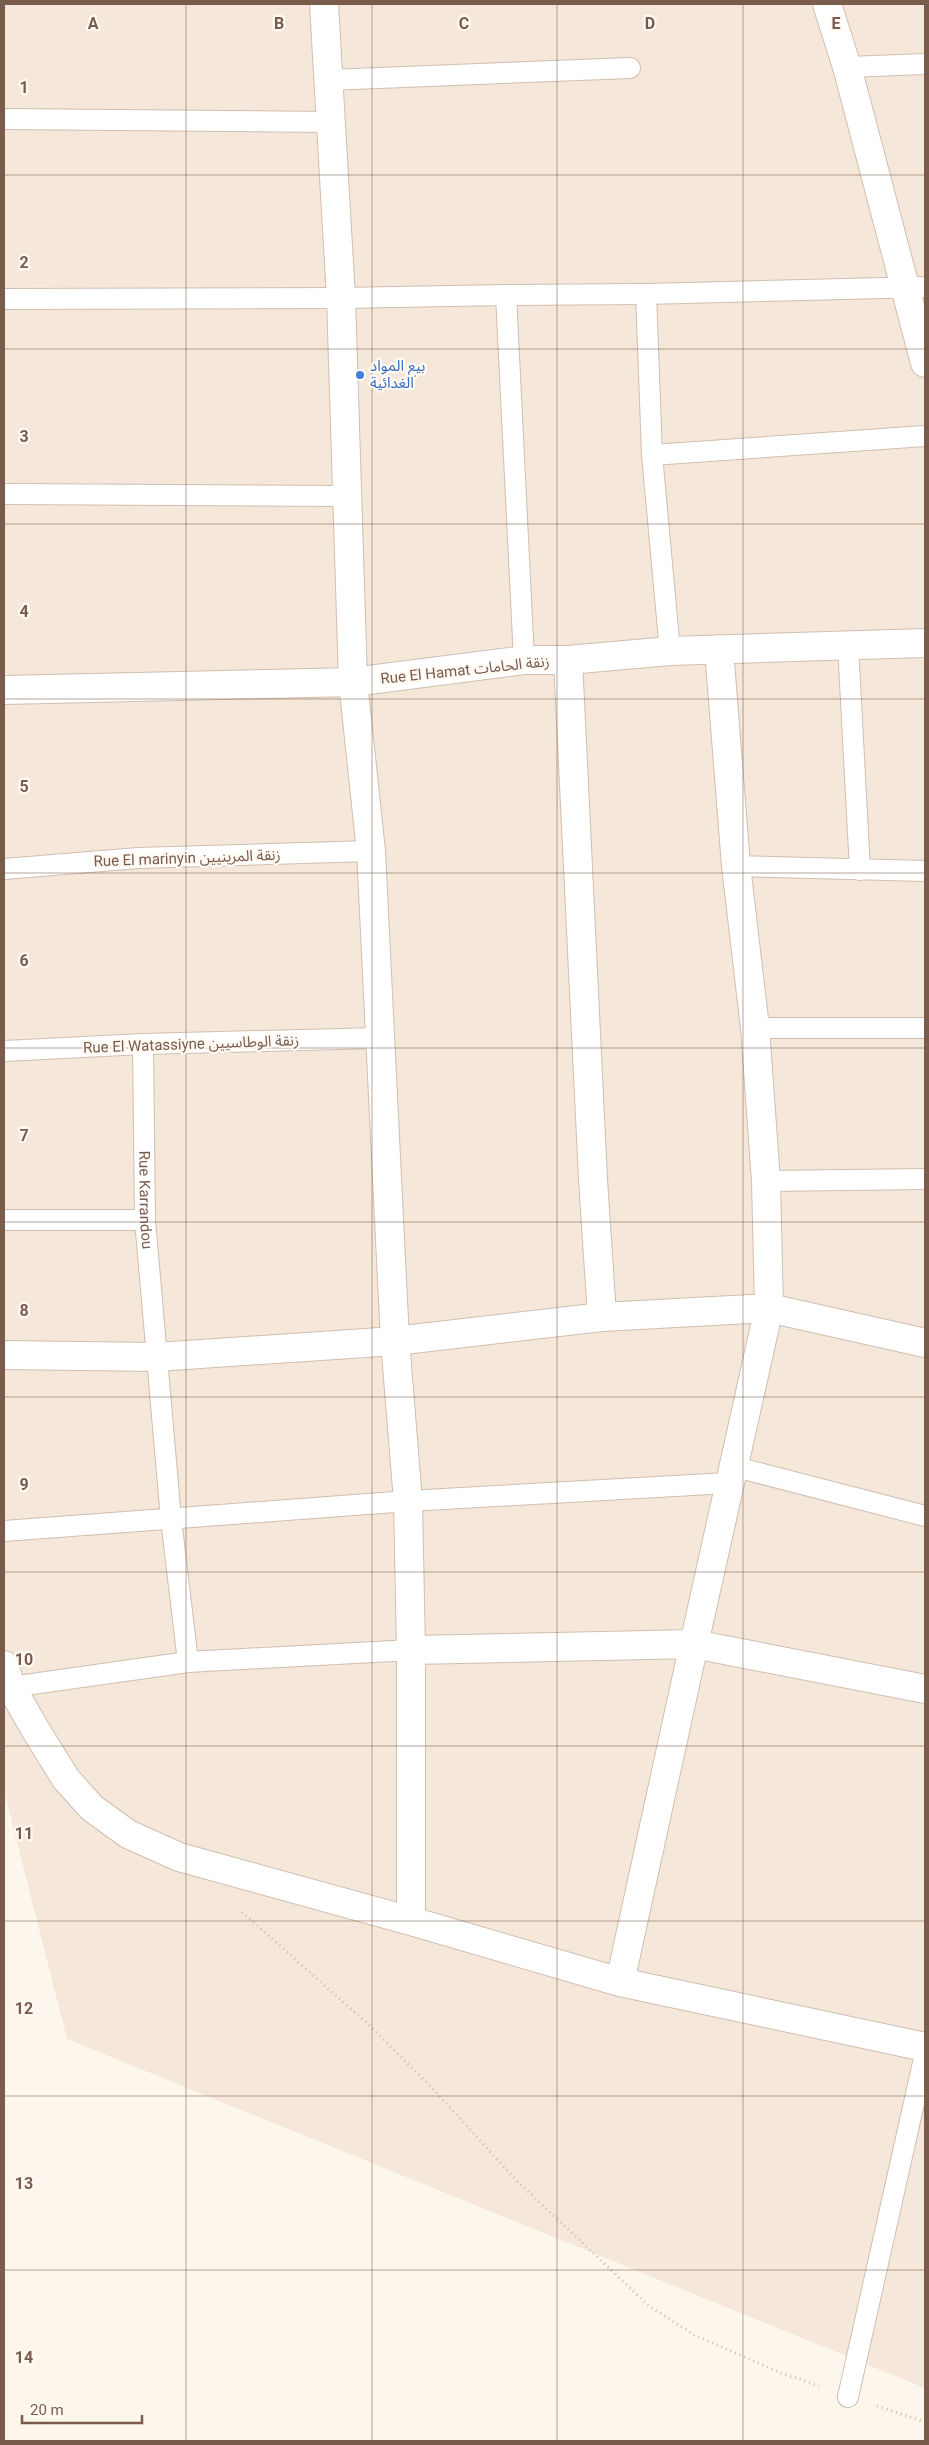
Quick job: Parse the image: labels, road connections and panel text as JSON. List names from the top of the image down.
{
  "streets": {
    "street": ["Rue El Hamat زنقة الحامات"],
    "lane": ["Rue El marinyin زنقة المرينيين", "Rue El Watassiyne زنقة الوطاسيين", "Rue Karrandou"]
  },
  "crossings": [
    ["Rue El Watassiyne زنقة الوطاسيين", "Rue Karrandou"]
  ],
  "places": ["بيع المواد الغدائية"],
  "scale_bar": "20 m",
  "grid": {
    "columns": [
      "A",
      "B",
      "C",
      "D",
      "E"
    ],
    "rows": [
      "1",
      "2",
      "3",
      "4",
      "5",
      "6",
      "7",
      "8",
      "9",
      "10",
      "11",
      "12",
      "13",
      "14"
    ]
  }
}
